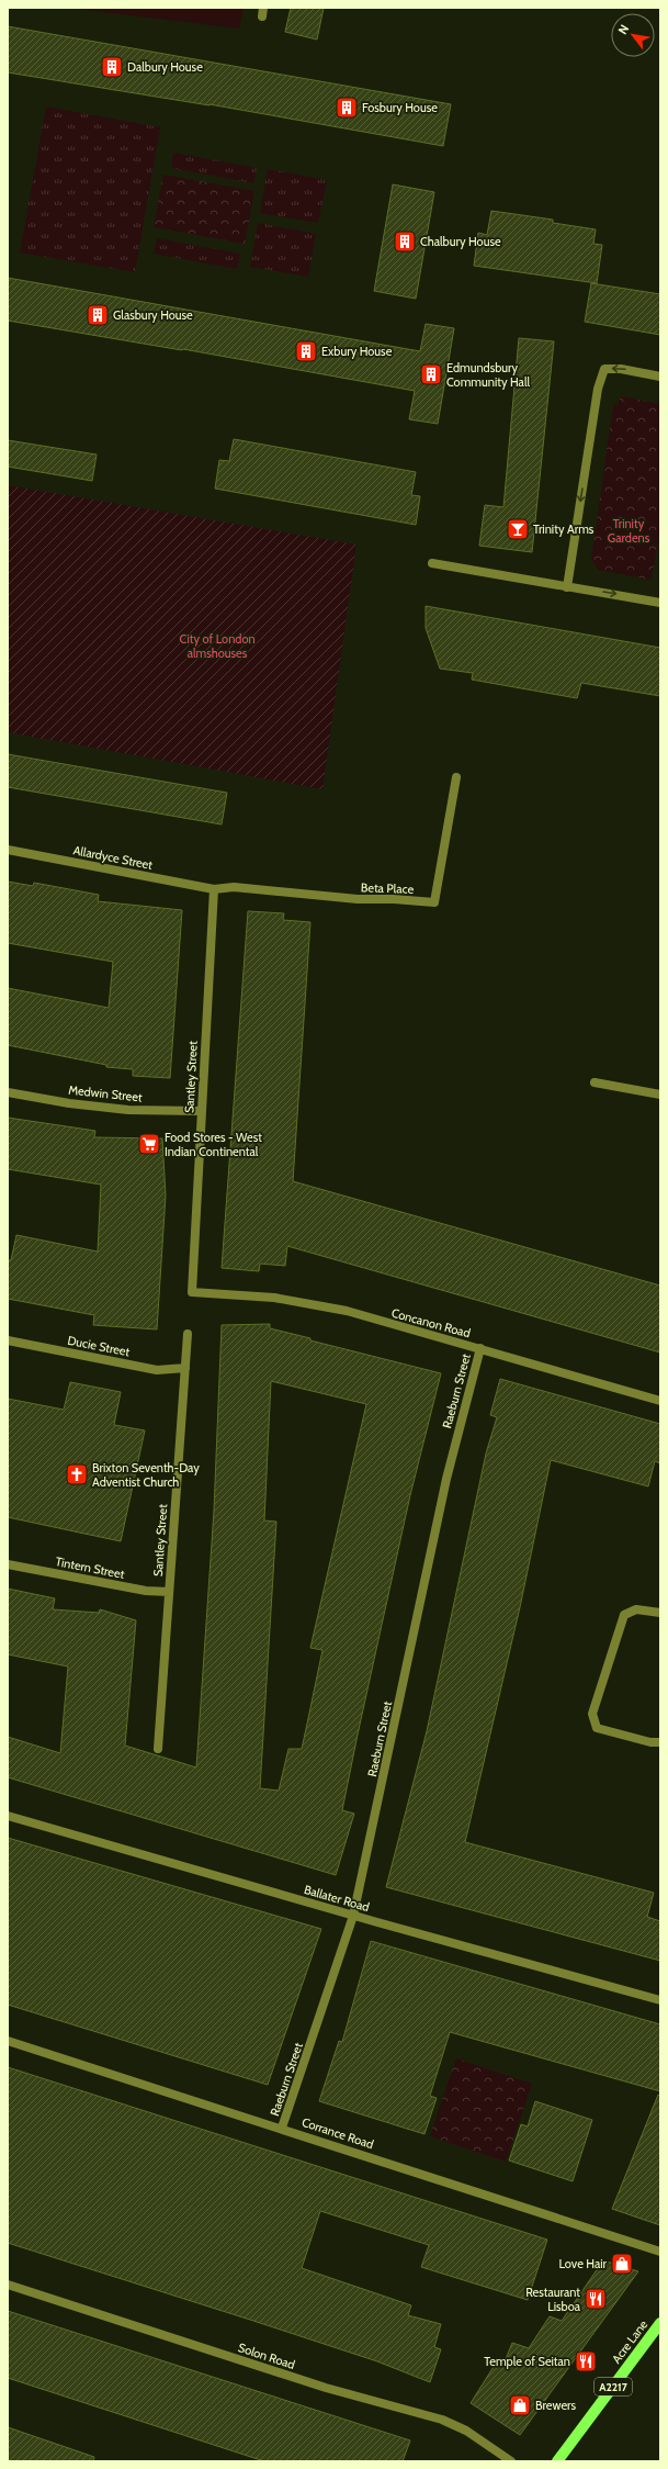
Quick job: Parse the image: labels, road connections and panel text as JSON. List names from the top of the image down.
{
  "streets": {
    "main road": ["Acre Lane", "A2217"],
    "street": [
      "Allardyce Street",
      "Beta Place",
      "Santley Street",
      "Medwin Street",
      "Concanon Road",
      "Ducie Street",
      "Raeburn Street",
      "Tintern Street",
      "Ballater Road",
      "Corrance Road",
      "Solon Road"
    ]
  },
  "crossings": [
    ["Allardyce Street", "Beta Place"],
    ["Allardyce Street", "Santley Street"],
    ["Beta Place", "Santley Street"],
    ["Santley Street", "Medwin Street"],
    ["Santley Street", "Concanon Road"],
    ["Santley Street", "Ducie Street"],
    ["Santley Street", "Tintern Street"],
    ["Concanon Road", "Raeburn Street"],
    ["Raeburn Street", "Ballater Road"],
    ["Raeburn Street", "Corrance Road"]
  ],
  "parks": ["Trinity Gardens", "City of London almshouses"],
  "places": {
    "building": [
      "Dalbury House",
      "Fosbury House",
      "Chalbury House",
      "Glasbury House",
      "Exbury House",
      "Edmundsbury Community Hall"
    ],
    "bar": ["Trinity Arms"],
    "supermarket": ["Food Stores - West Indian Continental"],
    "church": ["Brixton Seventh-Day Adventist Church"],
    "shop": ["Love Hair", "Brewers"],
    "restaurant": ["Restaurant Lisboa", "Temple of Seitan"]
  },
  "north": "top left"
}
